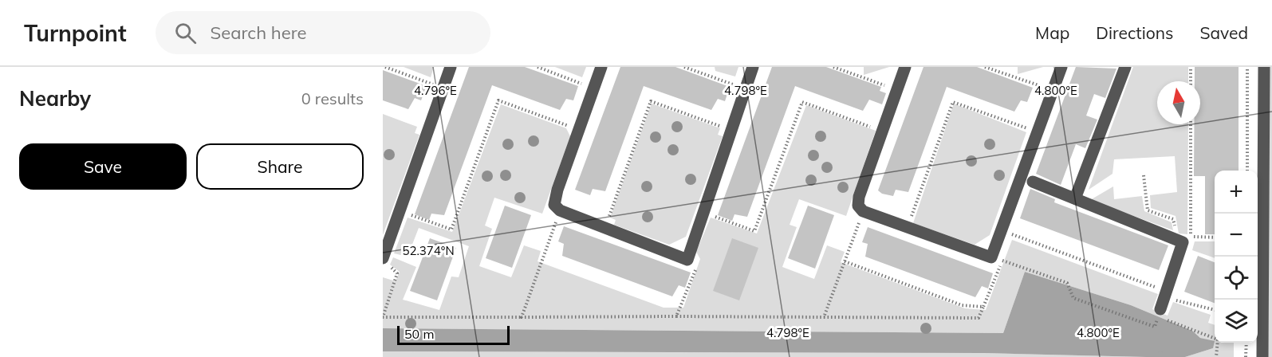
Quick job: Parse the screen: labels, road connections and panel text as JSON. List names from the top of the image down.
{
  "scale_bar": "50 m",
  "north": "top",
  "page": {
    "header": "Turnpoint",
    "search": "Search here",
    "nav": ["Map", "Directions", "Saved"],
    "heading": ["Nearby", "0 results"],
    "buttons": ["Save", "Share"],
    "map_buttons": ["+", "−"],
    "scale": "50 m"
  },
  "coordinates": [
    "4.796°E",
    "4.798°E",
    "4.800°E",
    "52.374°N"
  ]
}
